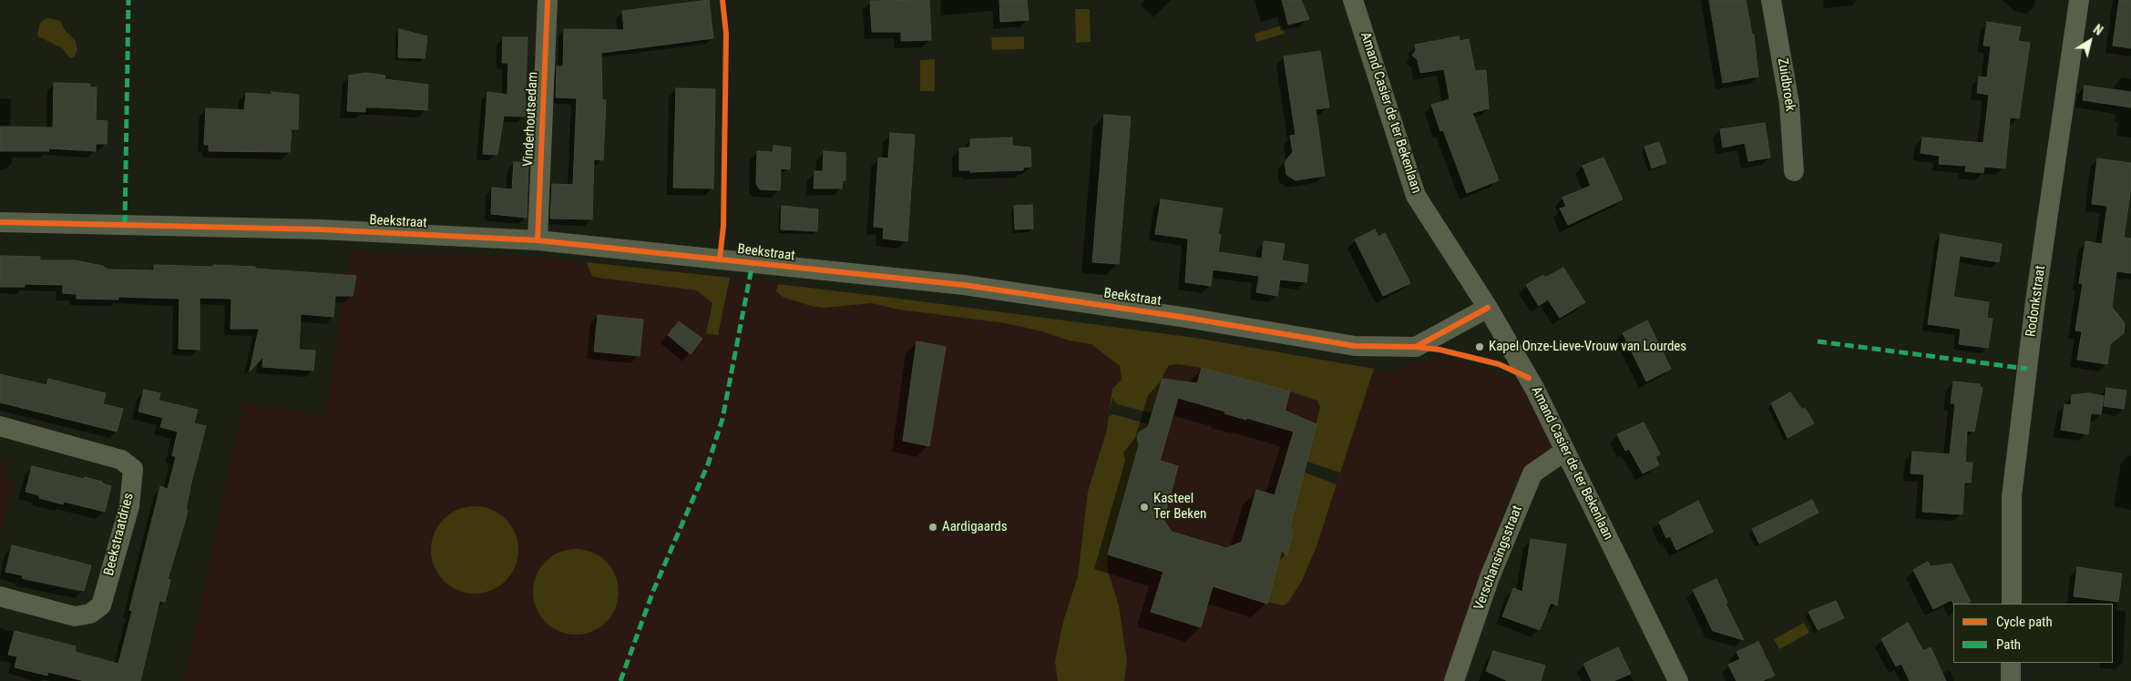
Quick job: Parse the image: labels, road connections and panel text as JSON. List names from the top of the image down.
{
  "streets": {
    "street": [
      "Zuidbroek",
      "Amand Casier de ter Bekenlaan",
      "Vinderhoutsedam",
      "Beekstraat",
      "Rodonkstraat",
      "Beekstraatdries",
      "Verschansingsstraat"
    ]
  },
  "crossings": [
    ["Amand Casier de ter Bekenlaan", "Beekstraat"],
    ["Amand Casier de ter Bekenlaan", "Verschansingsstraat"],
    ["Vinderhoutsedam", "Beekstraat"]
  ],
  "places": ["Kapel Onze-Lieve-Vrouw van Lourdes", "Kasteel Ter Beken", "Aardigaards"],
  "legend": ["Cycle path", "Path"],
  "north": "top right"
}
